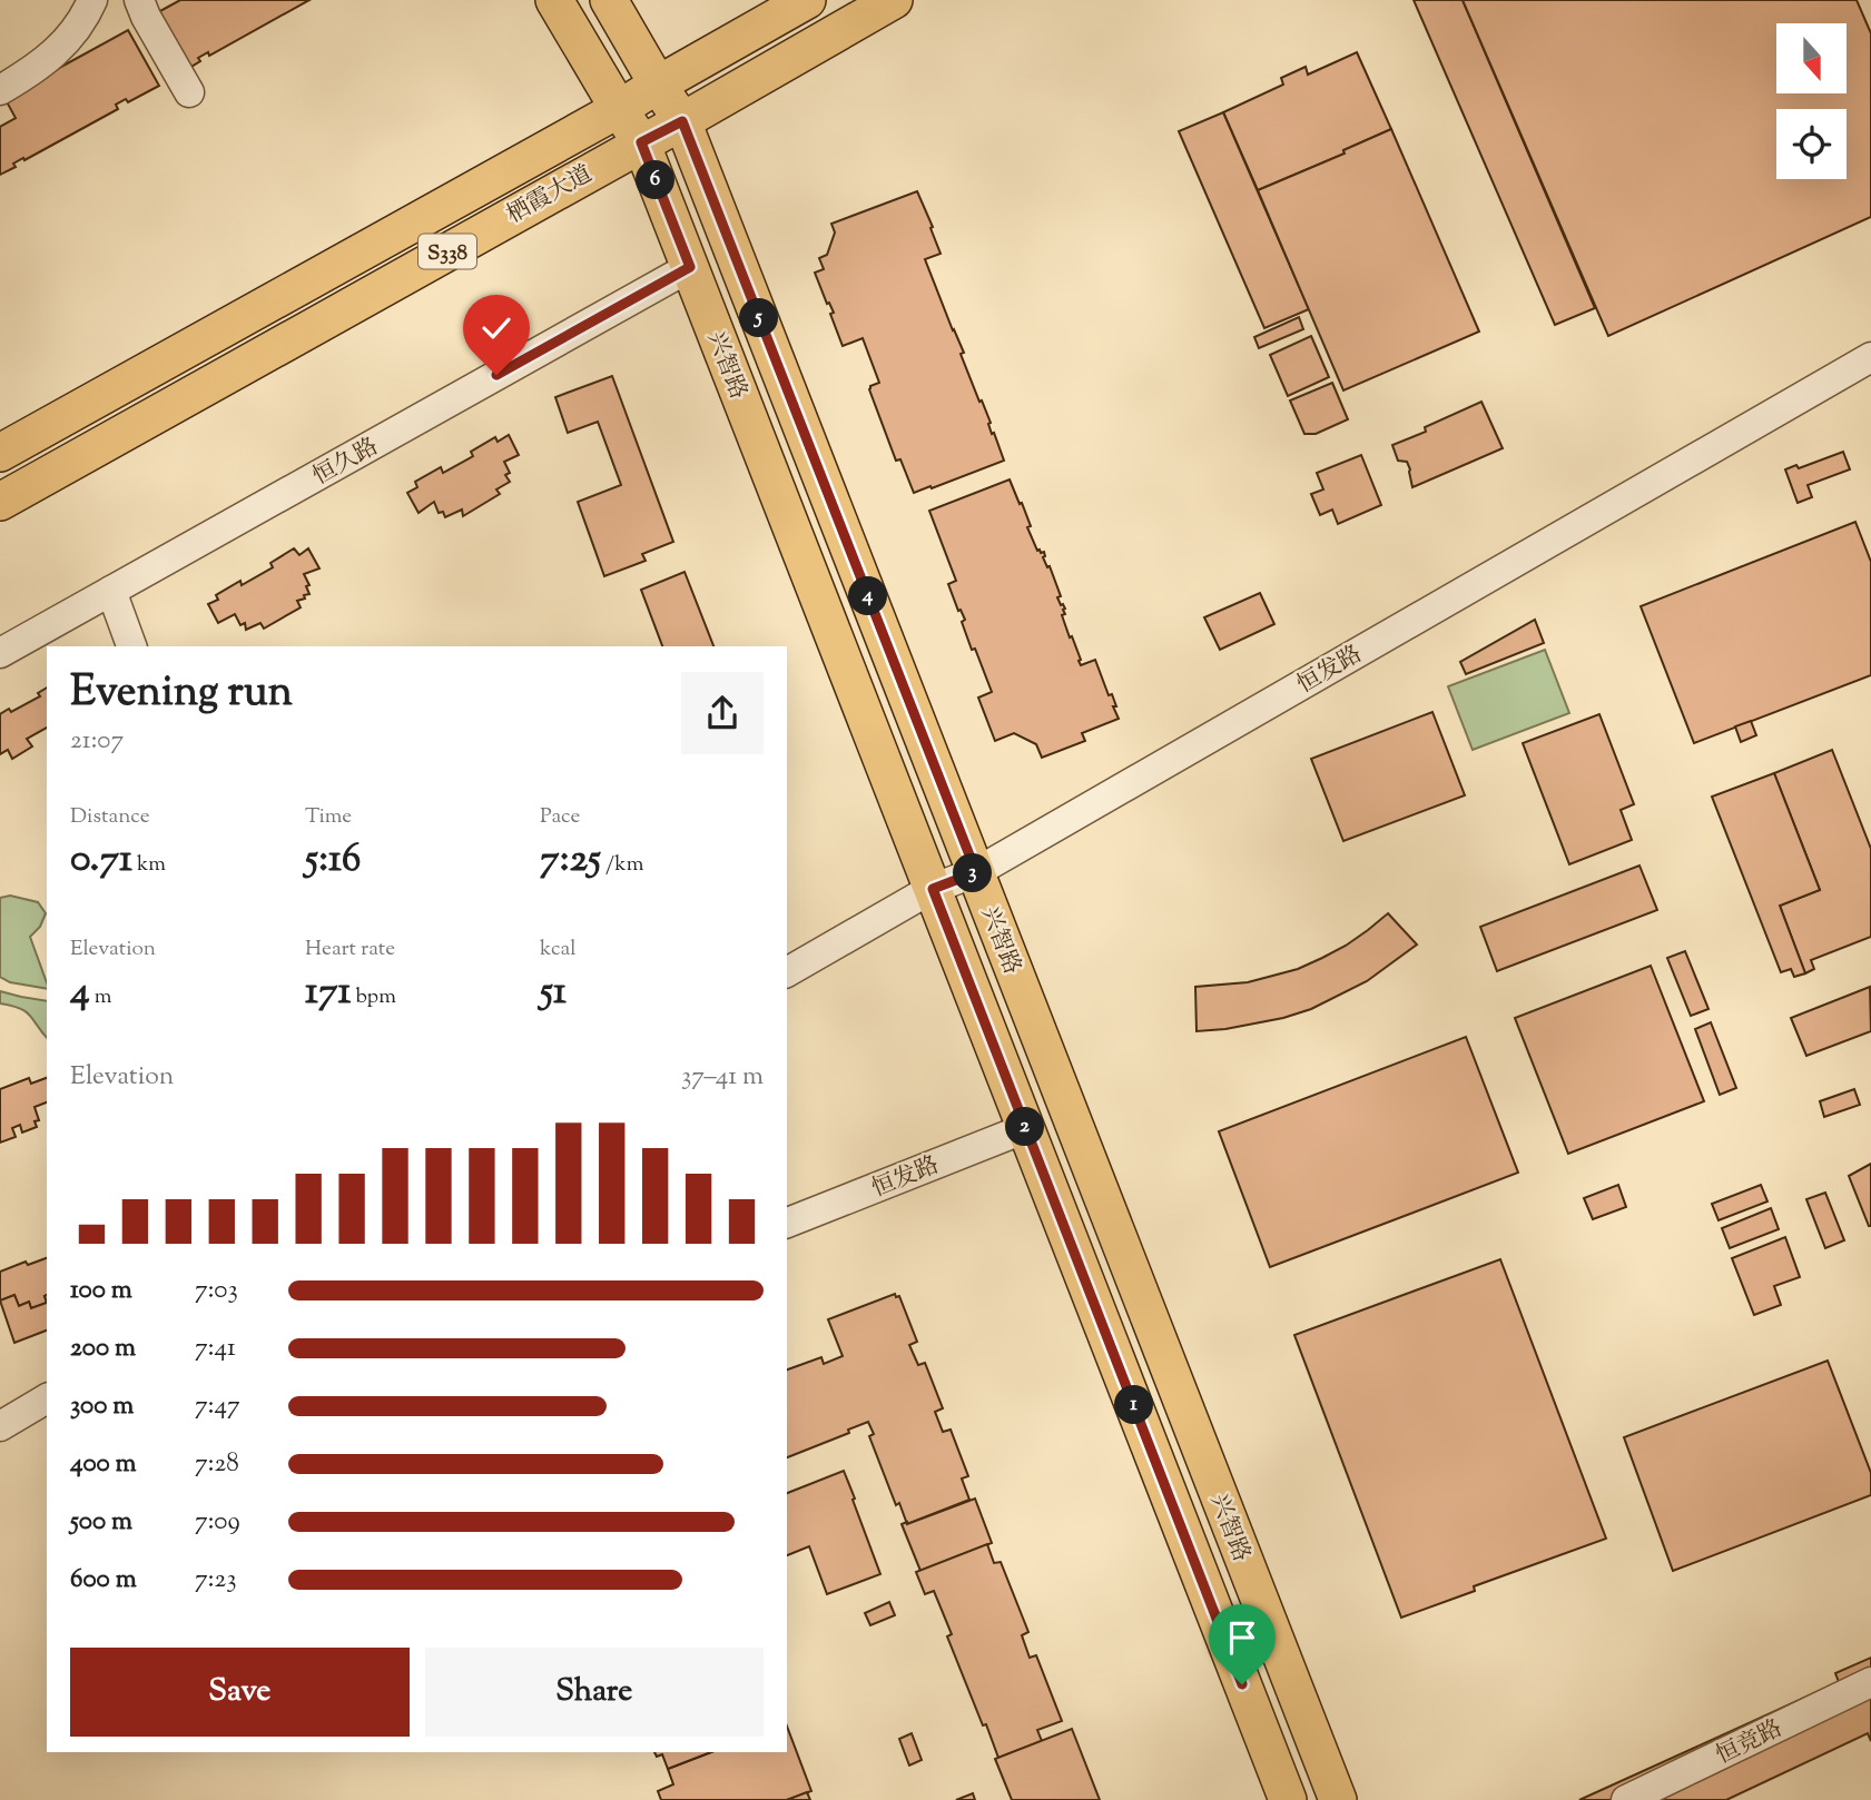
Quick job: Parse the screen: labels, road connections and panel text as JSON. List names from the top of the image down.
{
  "streets": {
    "main road": ["栖霞大道", "S338", "兴智路"],
    "street": ["恒久路", "恒发路", "恒竞路"]
  },
  "crossings": [
    ["栖霞大道", "兴智路"],
    ["兴智路", "恒久路"],
    ["兴智路", "恒发路"]
  ],
  "north": "bottom",
  "page": {
    "pins": [
      "6",
      "5",
      "4",
      "3",
      "2",
      "1"
    ],
    "heading": ["Evening run", "21:07"],
    "stats": [
      ["Distance", "0.71 km"],
      ["Time", "5:16"],
      ["Pace", "7:25 /km"],
      ["Elevation", "4 m"],
      ["Heart rate", "171 bpm"],
      ["kcal", "51"]
    ],
    "chart": ["Elevation", "37–41 m"],
    "list": [
      {
        "name": "100 m",
        "note": "7:03"
      },
      {
        "name": "200 m",
        "note": "7:41"
      },
      {
        "name": "300 m",
        "note": "7:47"
      },
      {
        "name": "400 m",
        "note": "7:28"
      },
      {
        "name": "500 m",
        "note": "7:09"
      },
      {
        "name": "600 m",
        "note": "7:23"
      }
    ],
    "buttons": ["Save", "Share"]
  }
}
